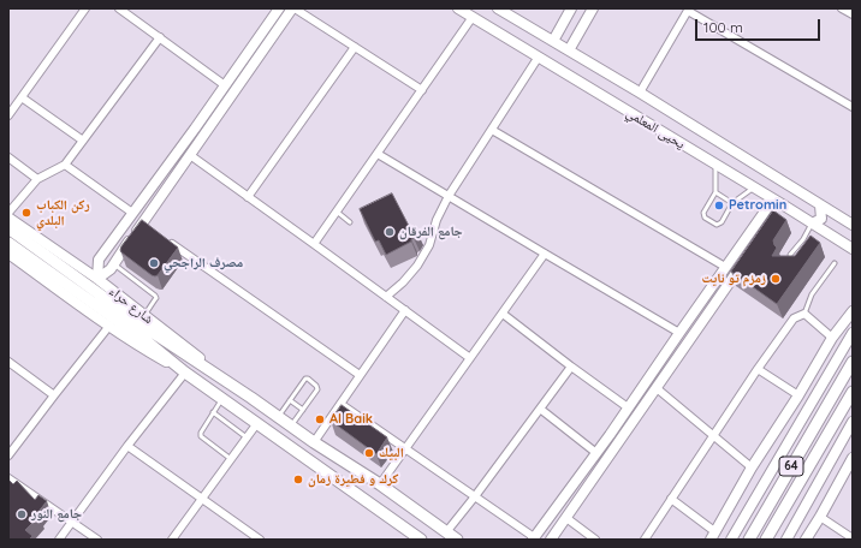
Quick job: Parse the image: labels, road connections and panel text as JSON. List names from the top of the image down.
{
  "streets": {
    "main road": ["شارع حراء", "64"],
    "street": ["يحيى المعلمي"]
  },
  "places": [
    "Petromin",
    "ركن الكباب البلدي",
    "جامع الفرقان",
    "مصرف الراجحي",
    "زمزم تو نايت",
    "Al Baik",
    "البيك",
    "كرك و فطيرة زمان",
    "جامع النور"
  ],
  "scale_bar": "100 m"
}
